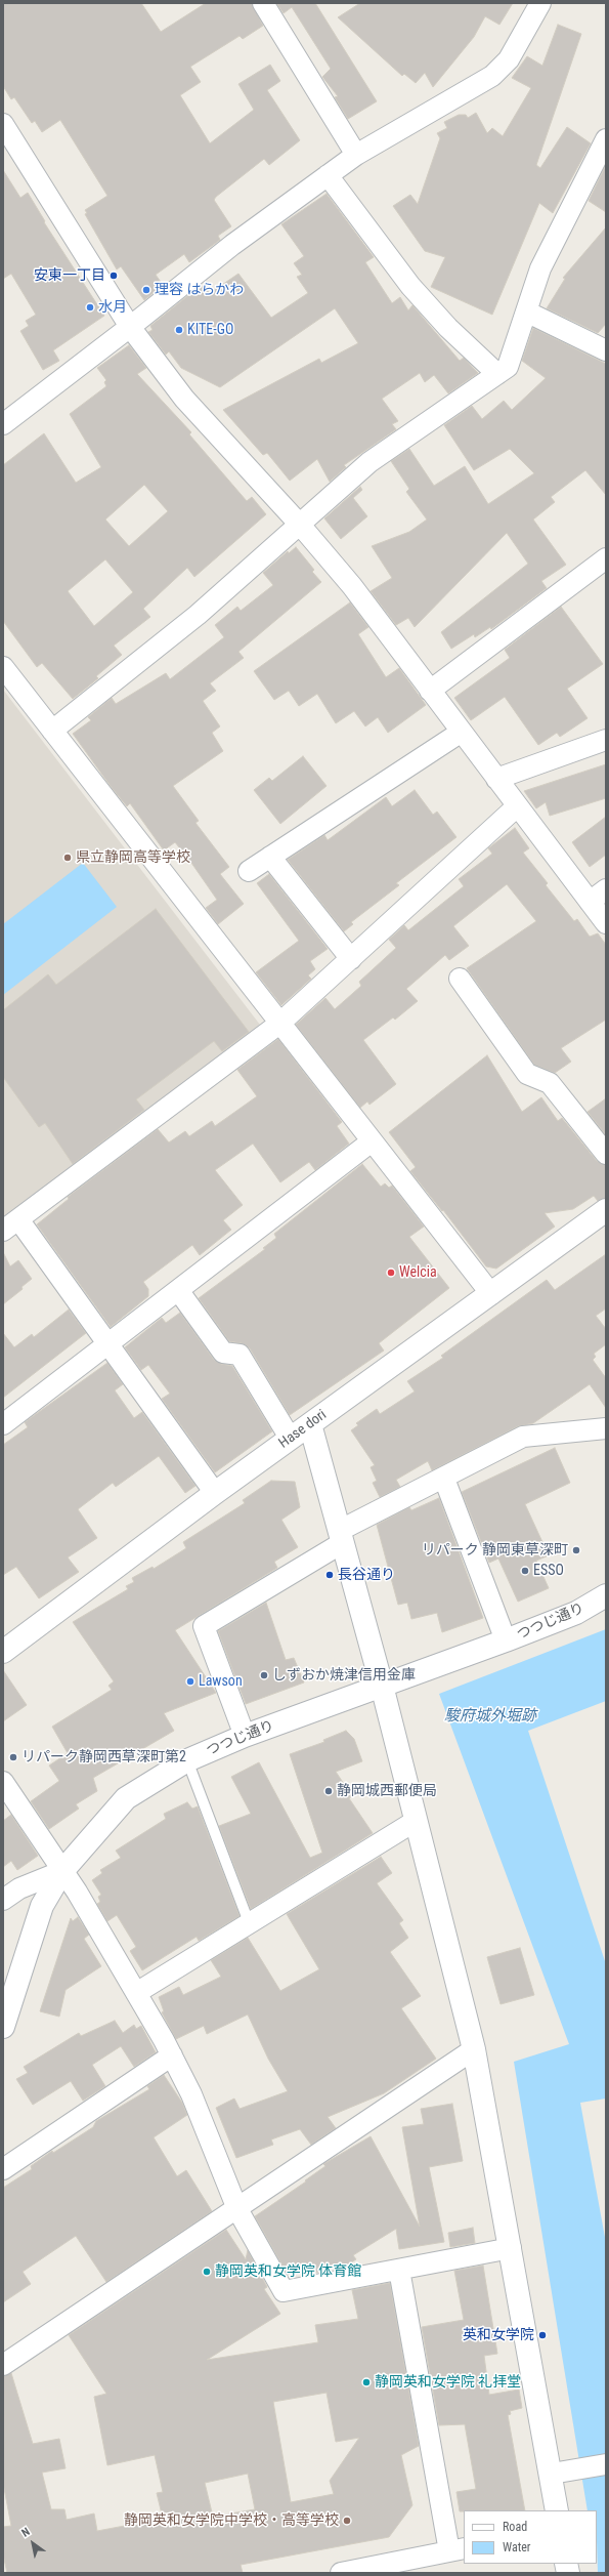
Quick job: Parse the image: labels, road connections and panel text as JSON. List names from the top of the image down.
{
  "streets": {
    "street": ["Hase dori", "つつじ通り"]
  },
  "water": ["駿府城外堀跡"],
  "places": [
    "安東一丁目",
    "理容 はらかわ",
    "水月",
    "KITE-GO",
    "県立静岡高等学校",
    "Welcia",
    "リパーク 静岡東草深町",
    "ESSO",
    "長谷通り",
    "しずおか焼津信用金庫",
    "Lawson",
    "リパーク静岡西草深町第2",
    "静岡城西郵便局",
    "静岡英和女学院 体育館",
    "英和女学院",
    "静岡英和女学院 礼拝堂",
    "静岡英和女学院中学校・高等学校"
  ],
  "legend": ["Road", "Water"],
  "north": "top left"
}
